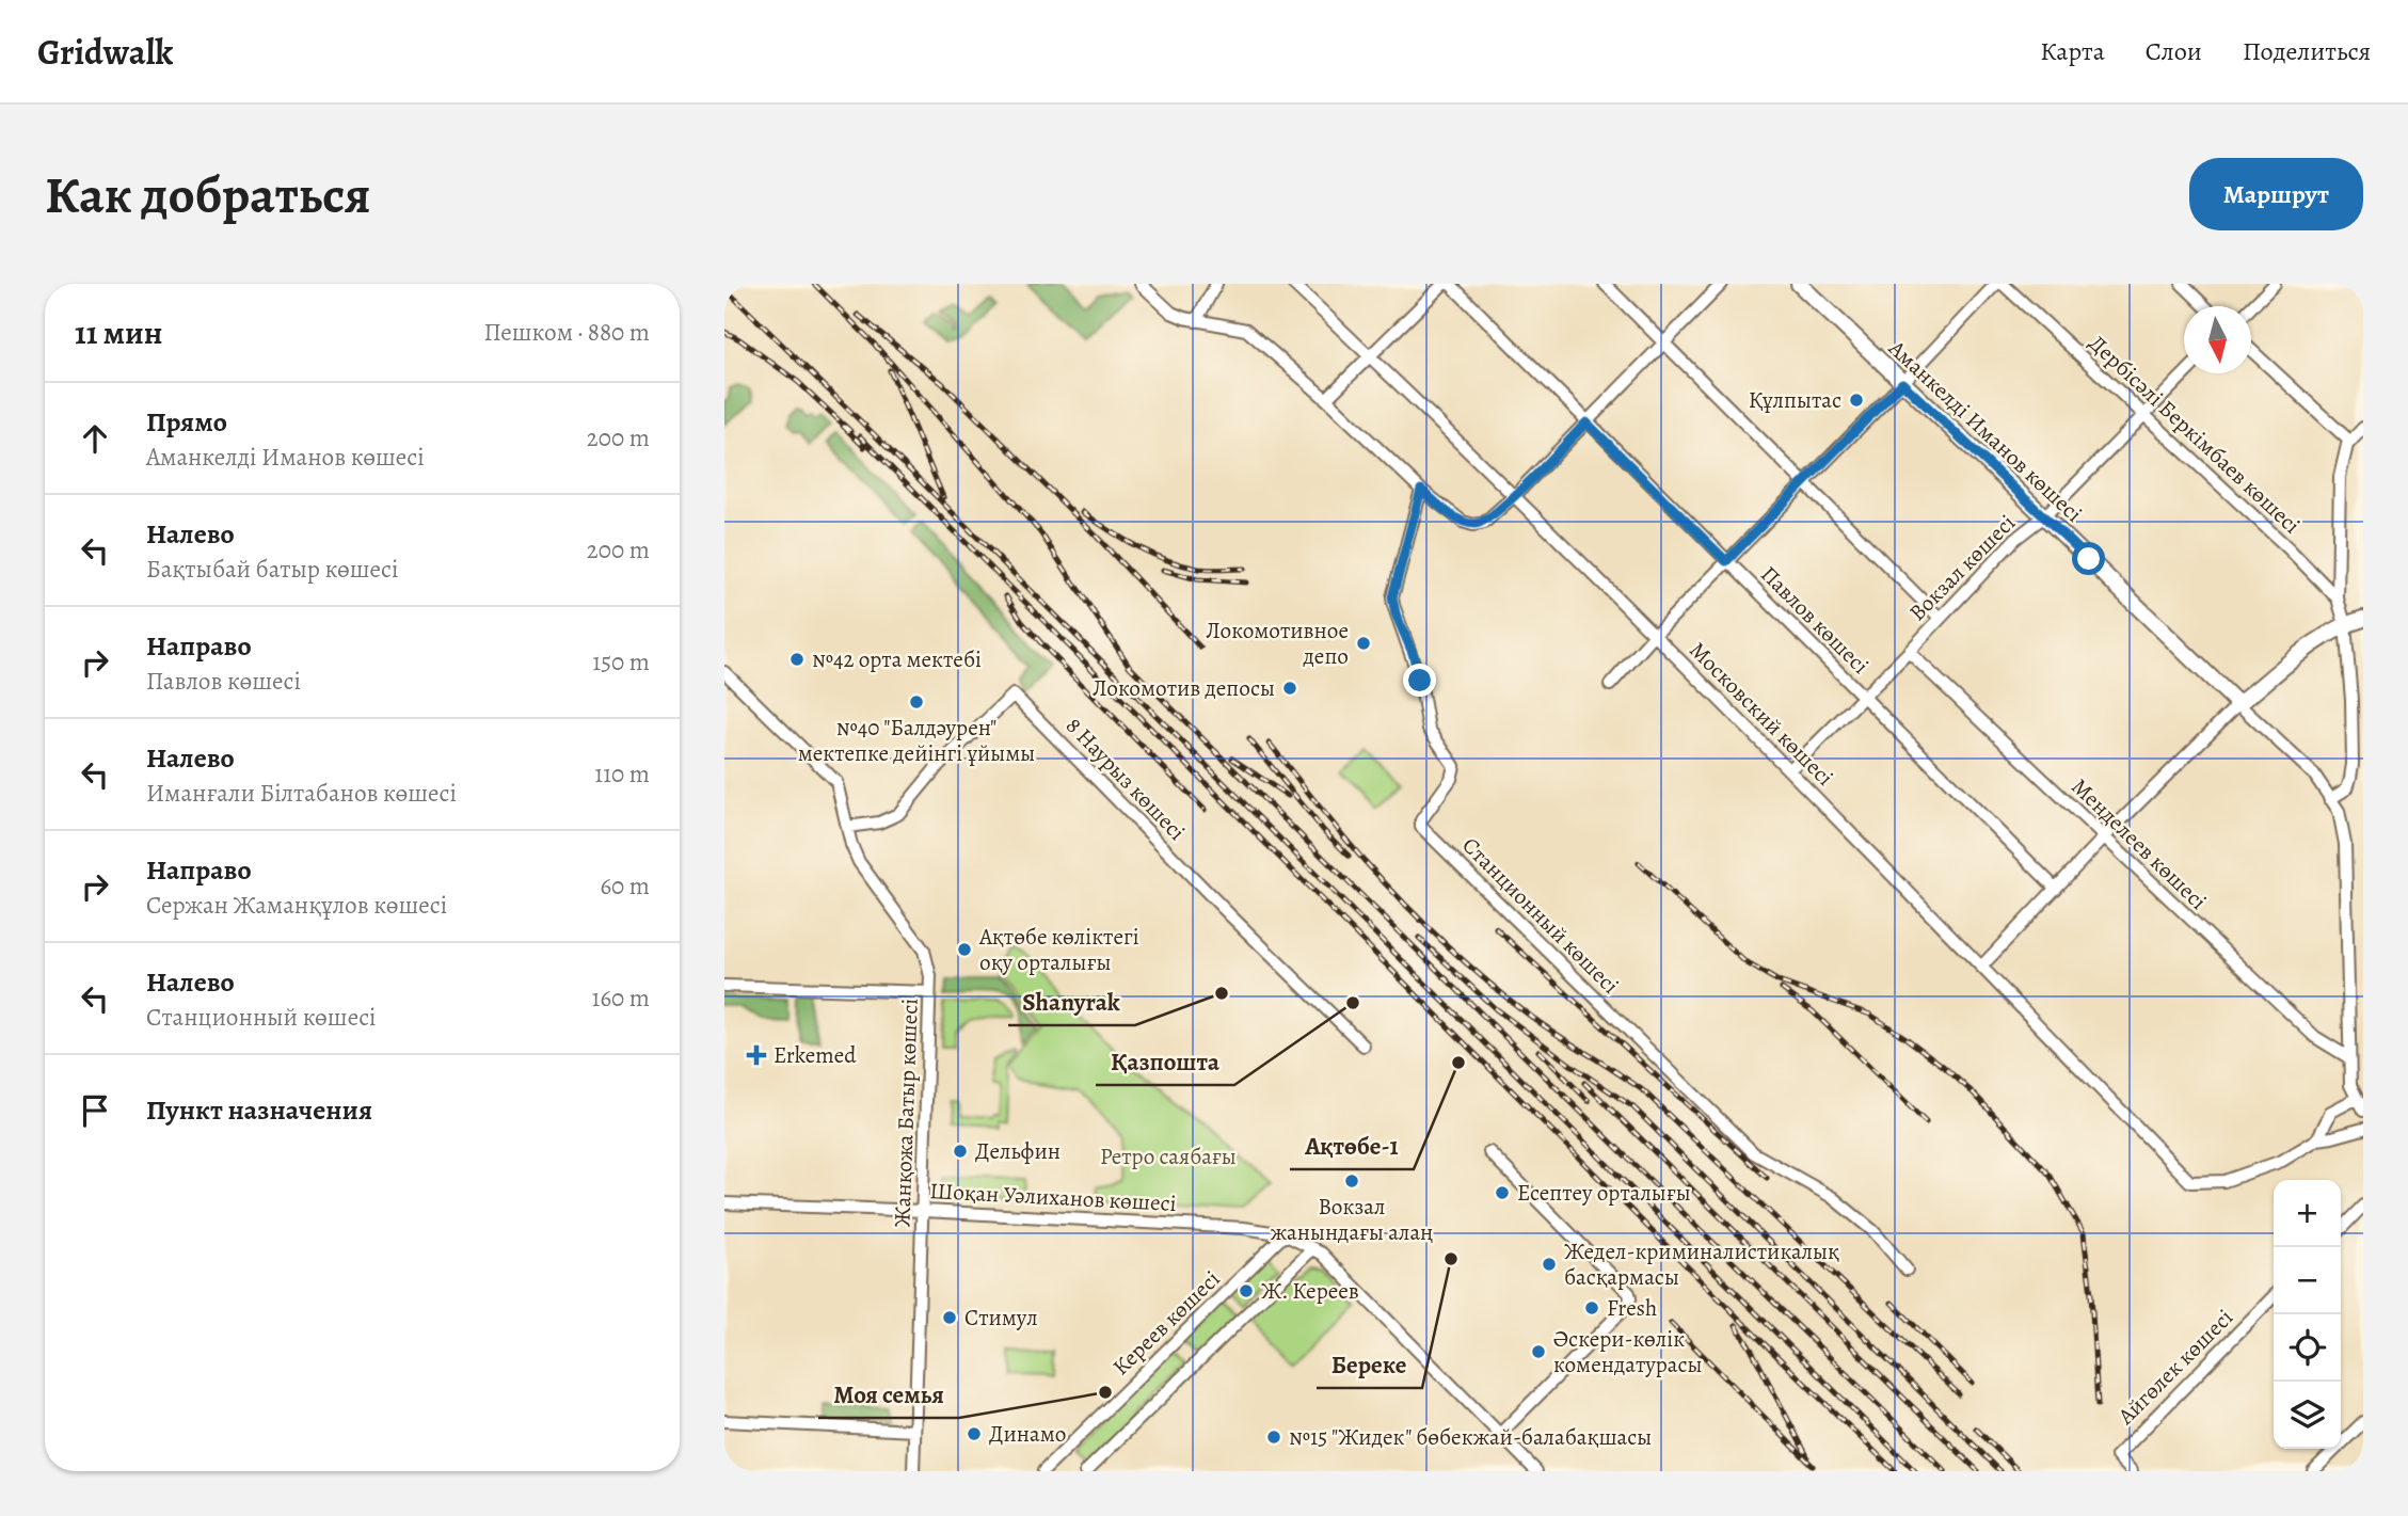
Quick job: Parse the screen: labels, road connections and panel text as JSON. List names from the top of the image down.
{
  "streets": {
    "main road": ["Аманкелді Иманов көшесі"],
    "street": [
      "Дербісәлі Беркімбаев көшесі",
      "Вокзал көшесі",
      "Павлов көшесі",
      "Московский көшесі",
      "8 Наурыз көшесі",
      "Менделеев көшесі",
      "Станционный көшесі",
      "Жанқожа Батыр көшесі",
      "Шоқан Уәлиханов көшесі",
      "Кереев көшесі",
      "Айгөлек көшесі"
    ]
  },
  "crossings": [
    ["Аманкелді Иманов көшесі", "Вокзал көшесі"],
    ["Дербісәлі Беркімбаев көшесі", "Вокзал көшесі"],
    ["Вокзал көшесі", "Павлов көшесі"],
    ["Вокзал көшесі", "Московский көшесі"],
    ["Вокзал көшесі", "Менделеев көшесі"],
    ["8 Наурыз көшесі", "Жанқожа Батыр көшесі"],
    ["Жанқожа Батыр көшесі", "Шоқан Уәлиханов көшесі"],
    ["Шоқан Уәлиханов көшесі", "Кереев көшесі"]
  ],
  "parks": ["Ретро саябағы"],
  "places": {
    "other": [
      "Құлпытас",
      "Локомотивное депо",
      "№42 орта мектебі",
      "Локомотив депосы",
      "№40 \"Балдәурен\" мектепке дейінгі ұйымы",
      "Ақтөбе көліктегі оқу орталығы",
      "Shanyrak",
      "Қазпошта",
      "Ақтөбе-1",
      "Дельфин",
      "Вокзал жанындағы алаң",
      "Есептеу орталығы",
      "Береке",
      "Жедел-криминалистикалық басқармасы",
      "Ж. Кереев",
      "Fresh",
      "Стимул",
      "Әскери-көлік комендатурасы",
      "Моя семья",
      "Динамо",
      "№15 \"Жидек\" бөбекжай-балабақшасы"
    ],
    "health": ["Erkemed"]
  },
  "north": "bottom",
  "page": {
    "header": "Gridwalk",
    "nav": ["Карта", "Слои", "Поделиться"],
    "buttons": "Маршрут",
    "title": "Как добраться",
    "heading": ["11 мин", "Пешком · 880 m"],
    "list": [
      ["Прямо", "Аманкелді Иманов көшесі", "200 m"],
      ["Налево", "Бақтыбай батыр көшесі", "200 m"],
      ["Направо", "Павлов көшесі", "150 m"],
      ["Налево", "Иманғали Білтабанов көшесі", "110 m"],
      ["Направо", "Сержан Жаманқұлов көшесі", "60 m"],
      ["Налево", "Станционный көшесі", "160 m"],
      "Пункт назначения"
    ],
    "map_buttons": ["+", "−"]
  }
}
